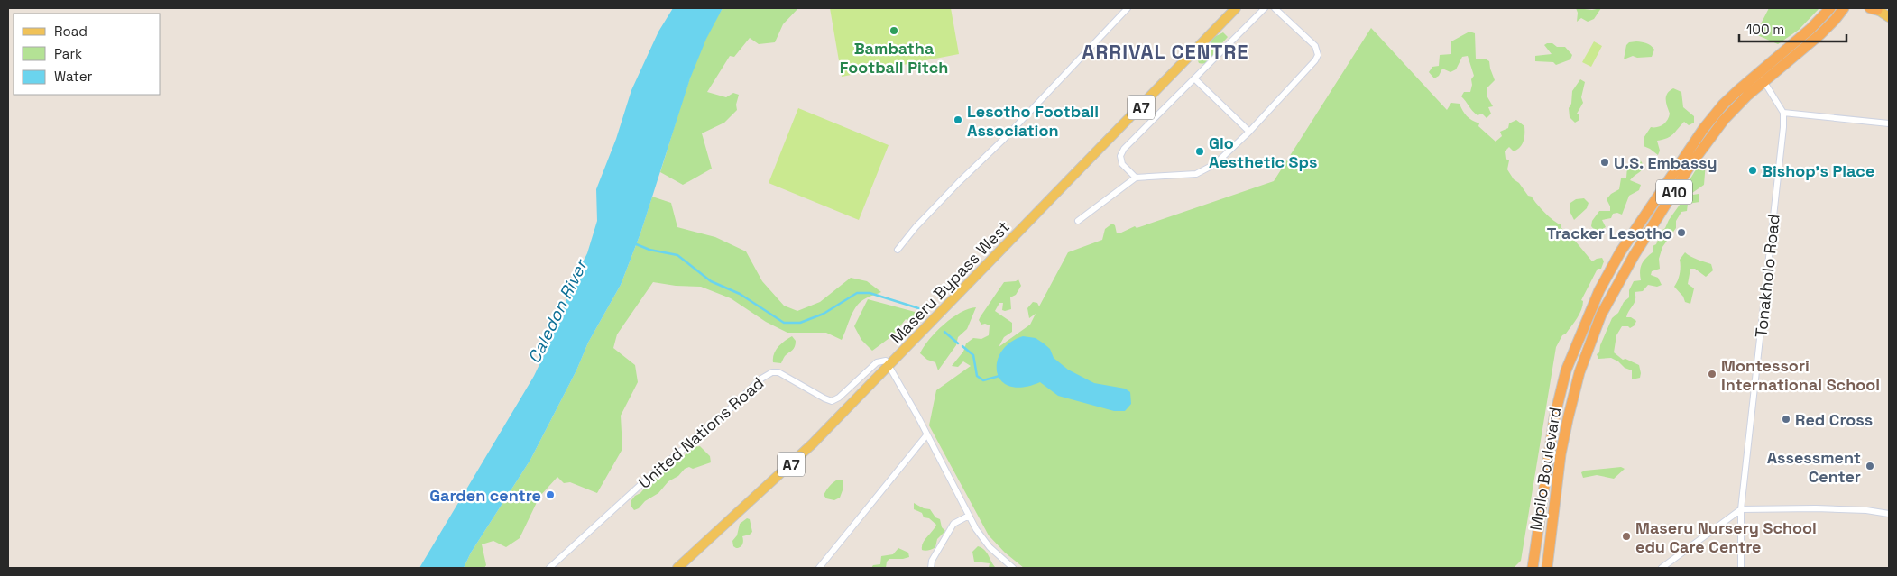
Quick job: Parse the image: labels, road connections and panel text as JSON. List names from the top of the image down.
{
  "streets": {
    "highway": ["A10", "Mpilo Boulevard"],
    "main road": ["A7", "Maseru Bypass West"],
    "street": ["Tonakholo Road", "United Nations Road"]
  },
  "crossings": [
    ["Maseru Bypass West", "United Nations Road"]
  ],
  "districts": ["ARRIVAL CENTRE"],
  "water": ["Caledon River"],
  "places": [
    "Bambatha Football Pitch",
    "Lesotho Football Association",
    "Glo Aesthetic Sps",
    "U.S. Embassy",
    "Bishop's Place",
    "Tracker Lesotho",
    "Montessori International School",
    "Red Cross",
    "Assessment Center",
    "Garden centre",
    "Maseru Nursery School edu Care Centre"
  ],
  "legend": ["Road", "Park", "Water"],
  "scale_bar": "100 m"
}
